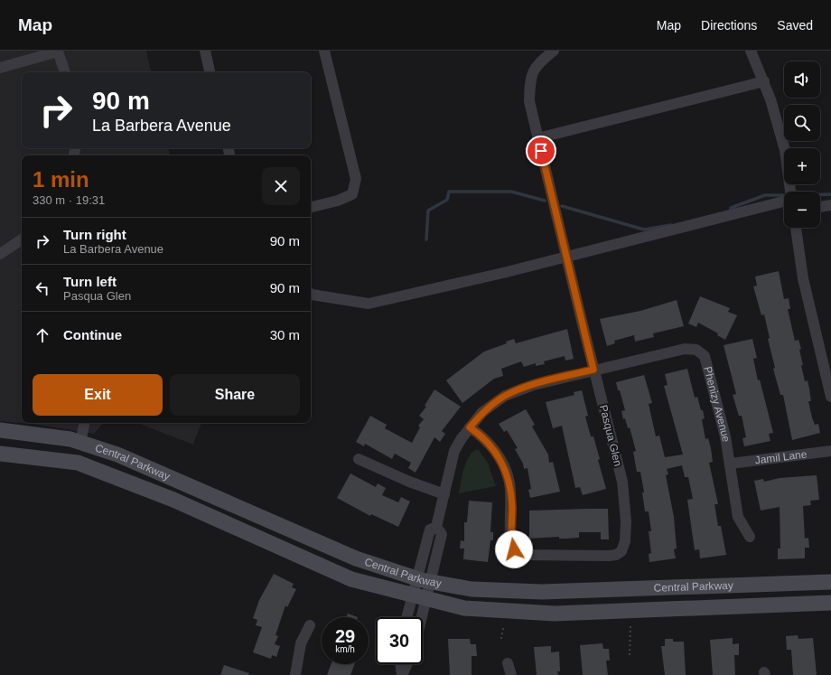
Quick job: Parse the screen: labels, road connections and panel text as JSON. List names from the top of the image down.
{
  "streets": {
    "main road": ["Central Parkway"],
    "street": ["Phenizy Avenue", "Pasqua Glen", "Jamil Lane"]
  },
  "crossings": [
    ["Phenizy Avenue", "Pasqua Glen"],
    ["Phenizy Avenue", "Jamil Lane"]
  ],
  "page": {
    "header": "Map",
    "nav": ["Map", "Directions", "Saved"],
    "map_buttons": ["+", "−"],
    "turn": ["90 m", "La Barbera Avenue"],
    "heading": ["1 min", "330 m · 19:31"],
    "list": [
      {
        "name": "Turn right",
        "note": "La Barbera Avenue",
        "value": "90 m"
      },
      {
        "name": "Turn left",
        "note": "Pasqua Glen",
        "value": "90 m"
      },
      {
        "name": "Continue",
        "value": "30 m"
      }
    ],
    "buttons": ["Exit", "Share"],
    "speed": "29 km/h",
    "limit": "30"
  }
}
